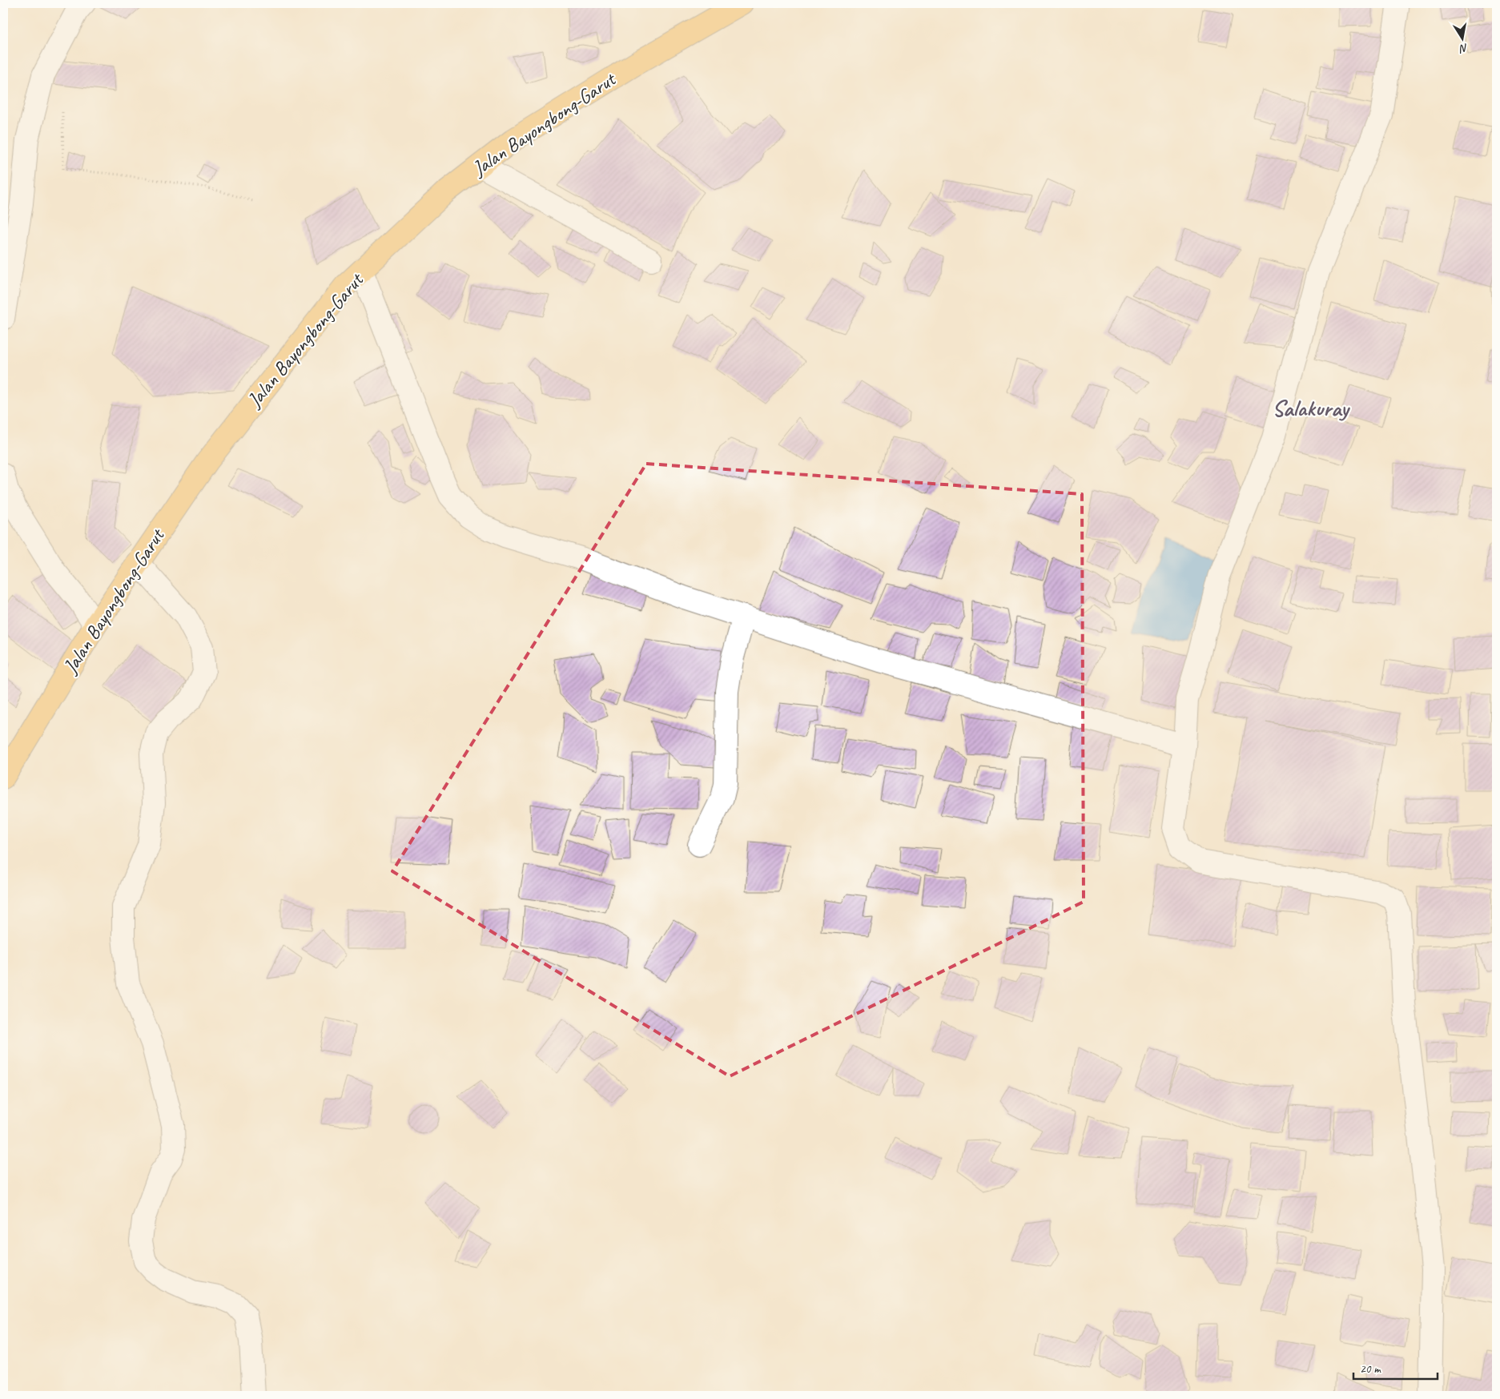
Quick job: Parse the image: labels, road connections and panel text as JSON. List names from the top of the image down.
{
  "streets": {
    "main road": ["Jalan Bayongbong-Garut"]
  },
  "districts": ["Salakuray"],
  "scale_bar": "20 m",
  "north": "bottom"
}
